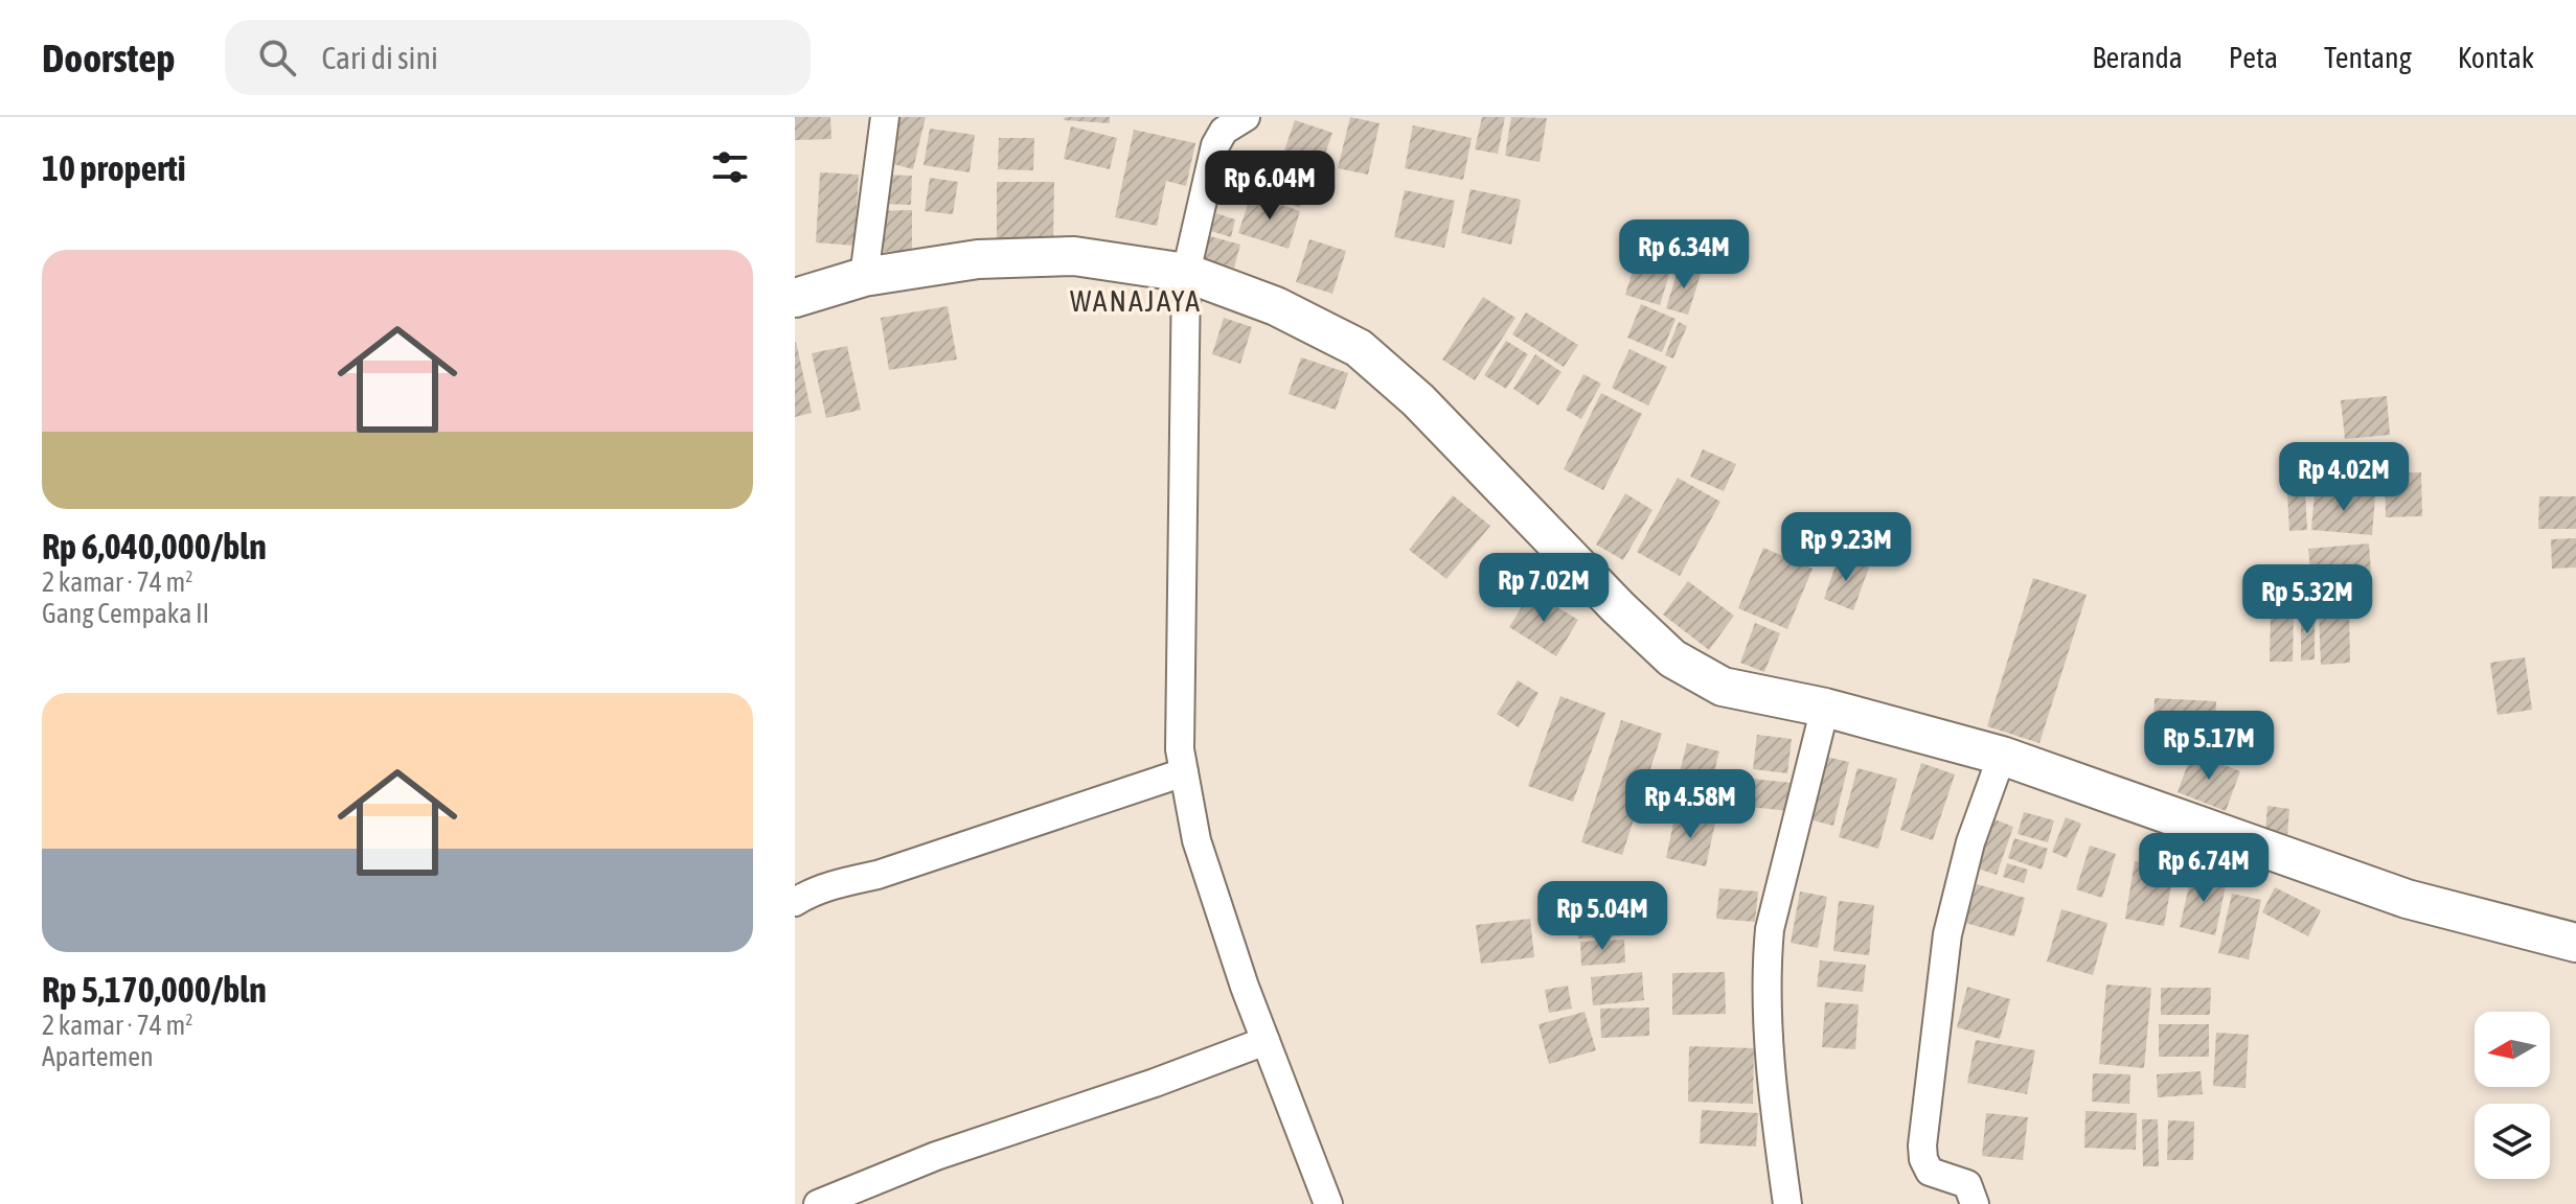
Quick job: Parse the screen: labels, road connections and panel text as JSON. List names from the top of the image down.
{
  "districts": ["WANAJAYA"],
  "north": "left",
  "page": {
    "header": "Doorstep",
    "search": "Cari di sini",
    "nav": [
      "Beranda",
      "Peta",
      "Tentang",
      "Kontak"
    ],
    "heading": "10 properti",
    "price": [
      "Rp 6.04M",
      "Rp 6.34M",
      "Rp 4.02M",
      "Rp 9.23M",
      "Rp 7.02M",
      "Rp 5.32M",
      "Rp 5.17M",
      "Rp 4.58M",
      "Rp 6.74M",
      "Rp 5.04M"
    ],
    "list": [
      {
        "name": "Rp 6,040,000/bln",
        "note": "2 kamar · 74 m² · Gang Cempaka II"
      },
      {
        "name": "Rp 5,170,000/bln",
        "note": "2 kamar · 74 m² · Apartemen"
      }
    ]
  }
}
